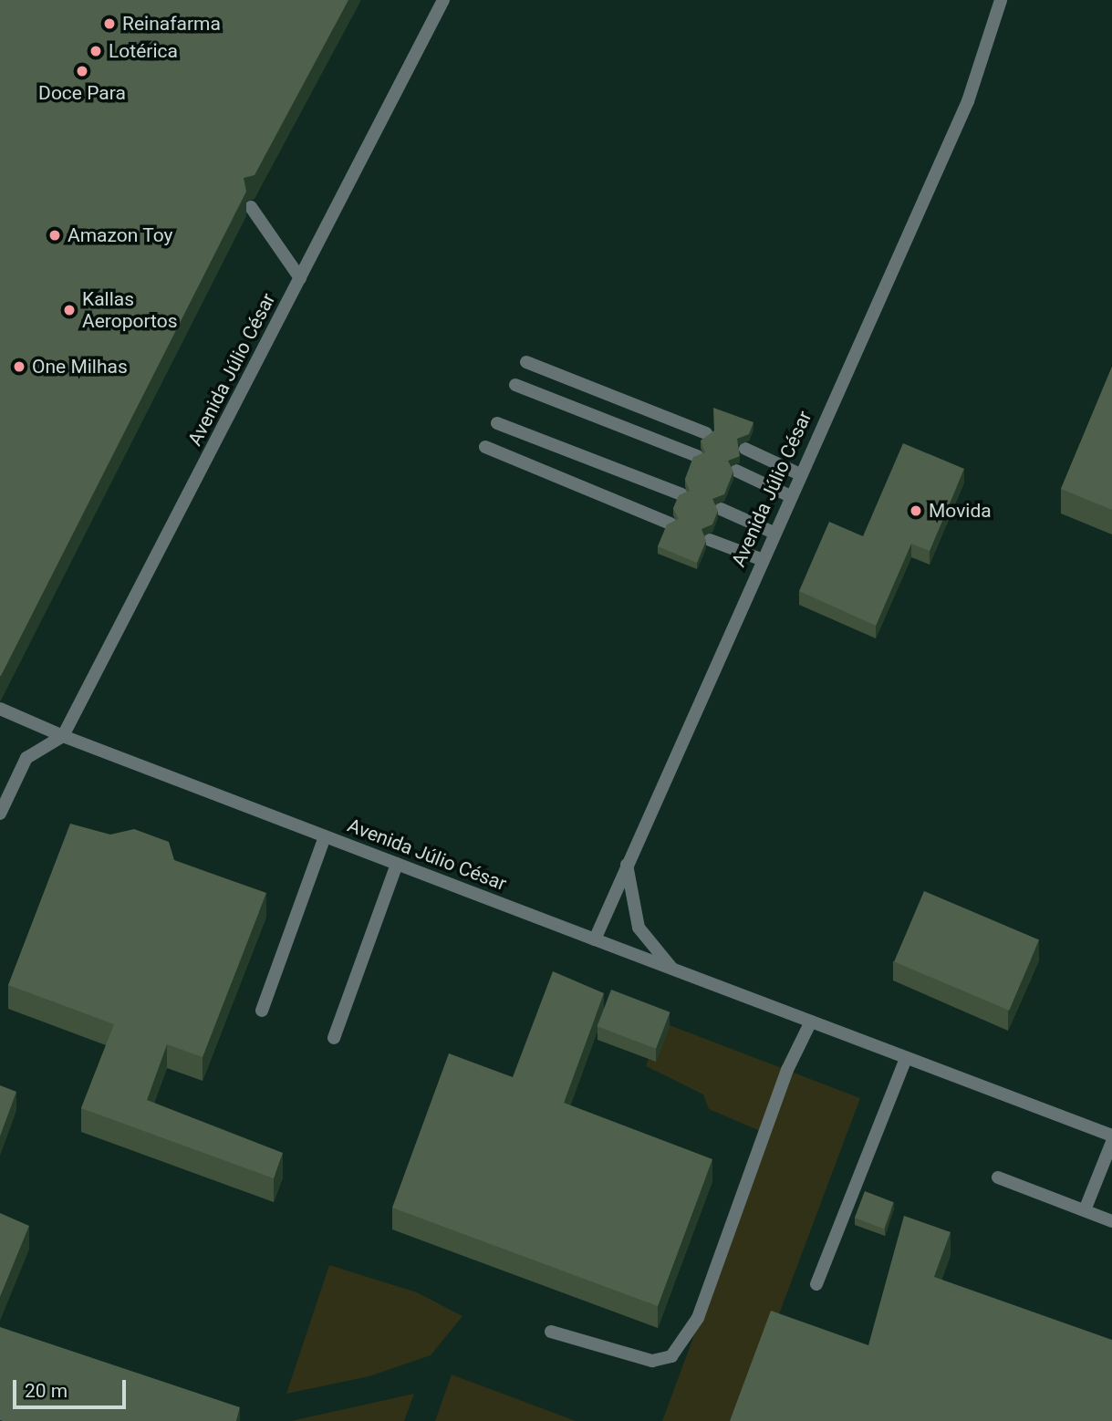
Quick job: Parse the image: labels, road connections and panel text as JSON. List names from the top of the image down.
{
  "streets": {
    "street": ["Avenida Júlio César"]
  },
  "places": [
    "Reinafarma",
    "Lotérica",
    "Doce Para",
    "Amazon Toy",
    "Kallas Aeroportos",
    "One Milhas",
    "Movida"
  ],
  "scale_bar": "20 m"
}
